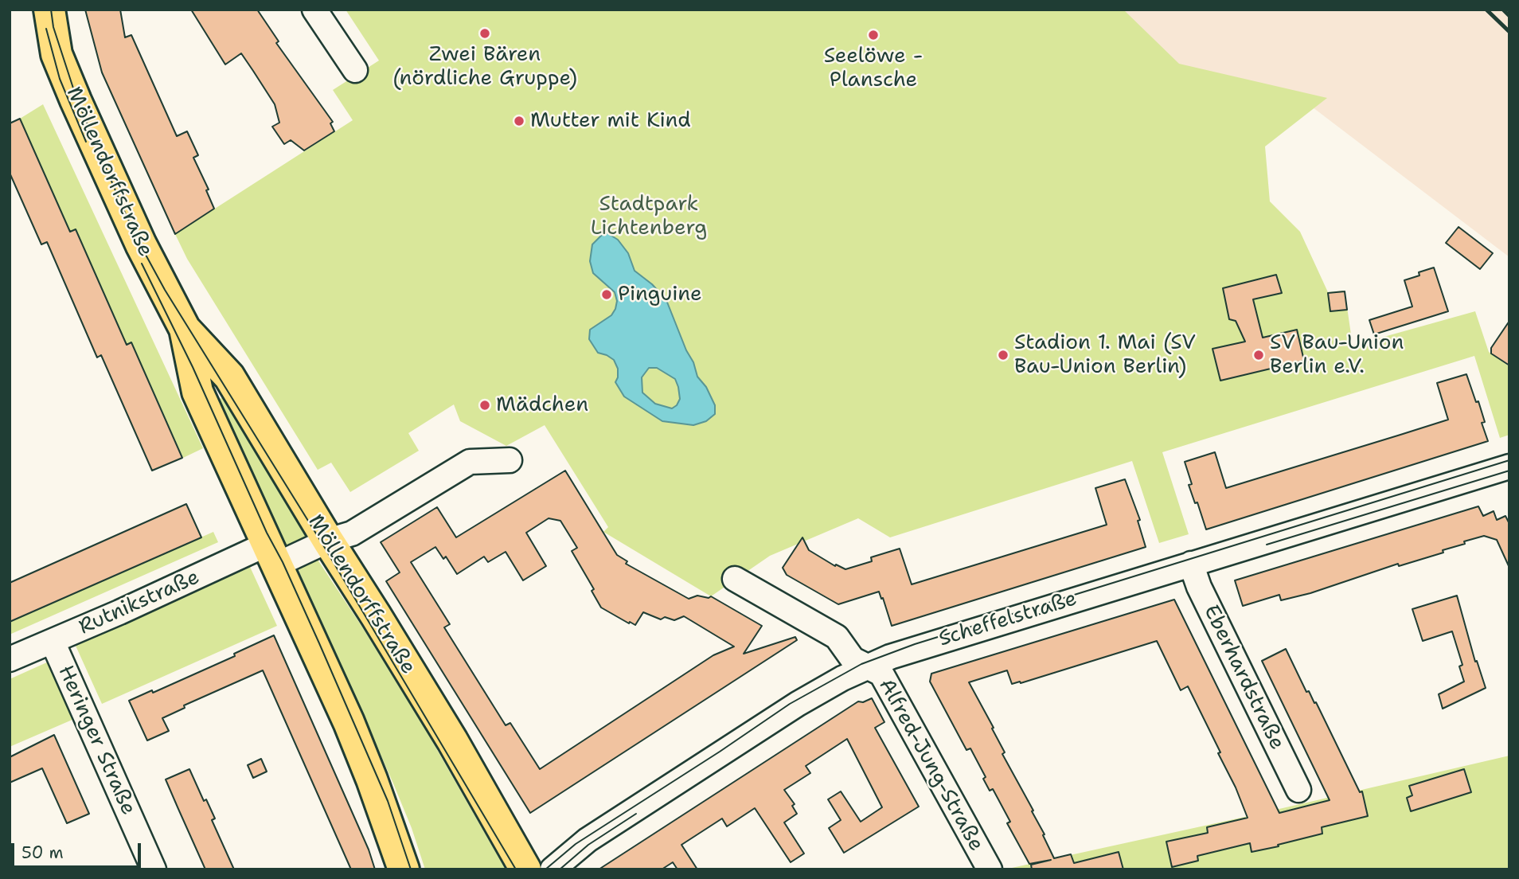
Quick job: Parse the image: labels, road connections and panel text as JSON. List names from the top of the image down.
{
  "streets": {
    "main road": ["Möllendorffstraße"],
    "street": [
      "Rutnikstraße",
      "Scheffelstraße",
      "Eberhardstraße",
      "Heringer Straße",
      "Alfred-Jung-Straße"
    ]
  },
  "crossings": [
    ["Möllendorffstraße", "Rutnikstraße"],
    ["Rutnikstraße", "Heringer Straße"],
    ["Scheffelstraße", "Eberhardstraße"],
    ["Scheffelstraße", "Alfred-Jung-Straße"]
  ],
  "parks": ["Stadtpark Lichtenberg"],
  "places": [
    "Zwei Bären (nördliche Gruppe)",
    "Seelöwe - Plansche",
    "Mutter mit Kind",
    "Pinguine",
    "Stadion 1. Mai (SV Bau-Union Berlin)",
    "SV Bau-Union Berlin e.V.",
    "Mädchen"
  ],
  "scale_bar": "50 m"
}
